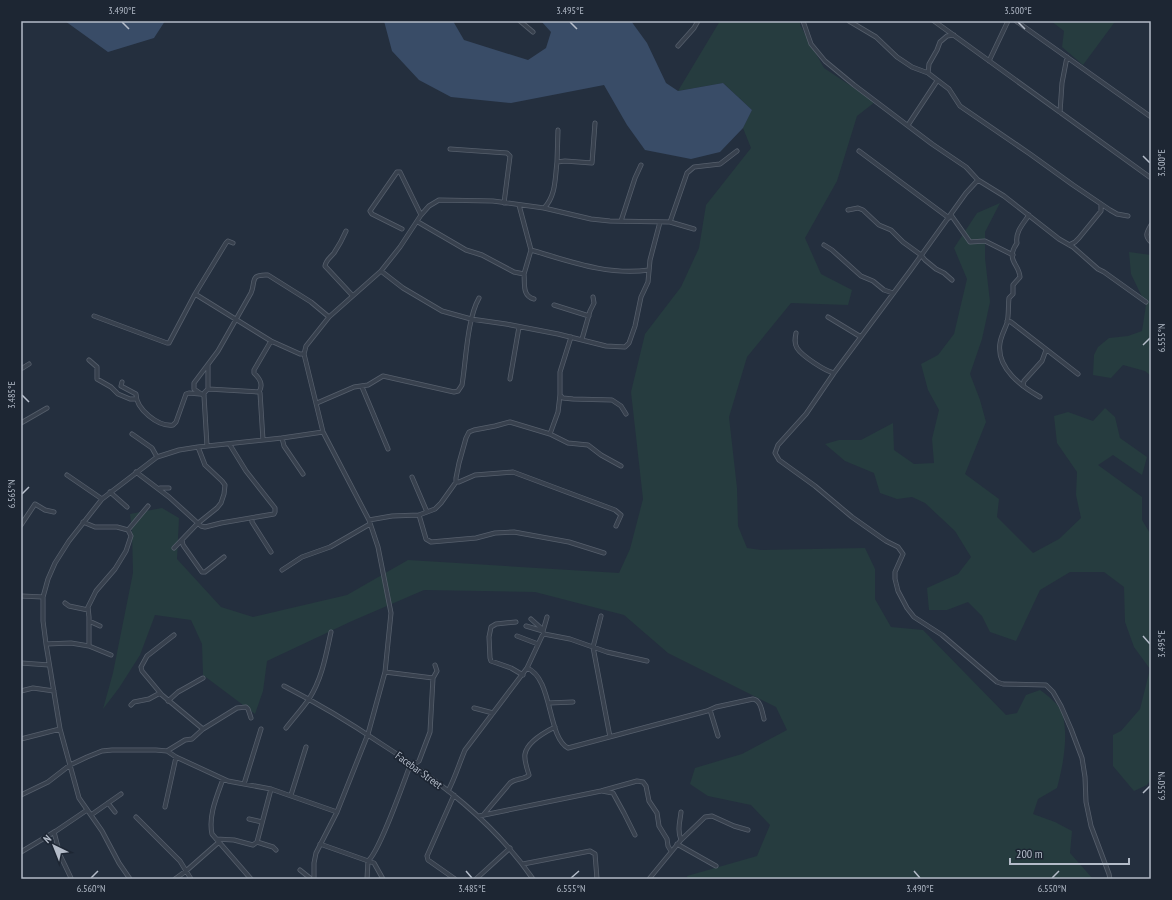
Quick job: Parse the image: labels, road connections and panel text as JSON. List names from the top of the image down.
{
  "streets": {
    "street": ["Facebar Street"]
  },
  "scale_bar": "200 m",
  "north": "top left",
  "coordinates": [
    "3.490°E",
    "3.495°E",
    "3.500°E",
    "6.555°N",
    "3.485°E",
    "6.565°N",
    "6.550°N",
    "6.560°N"
  ]
}
